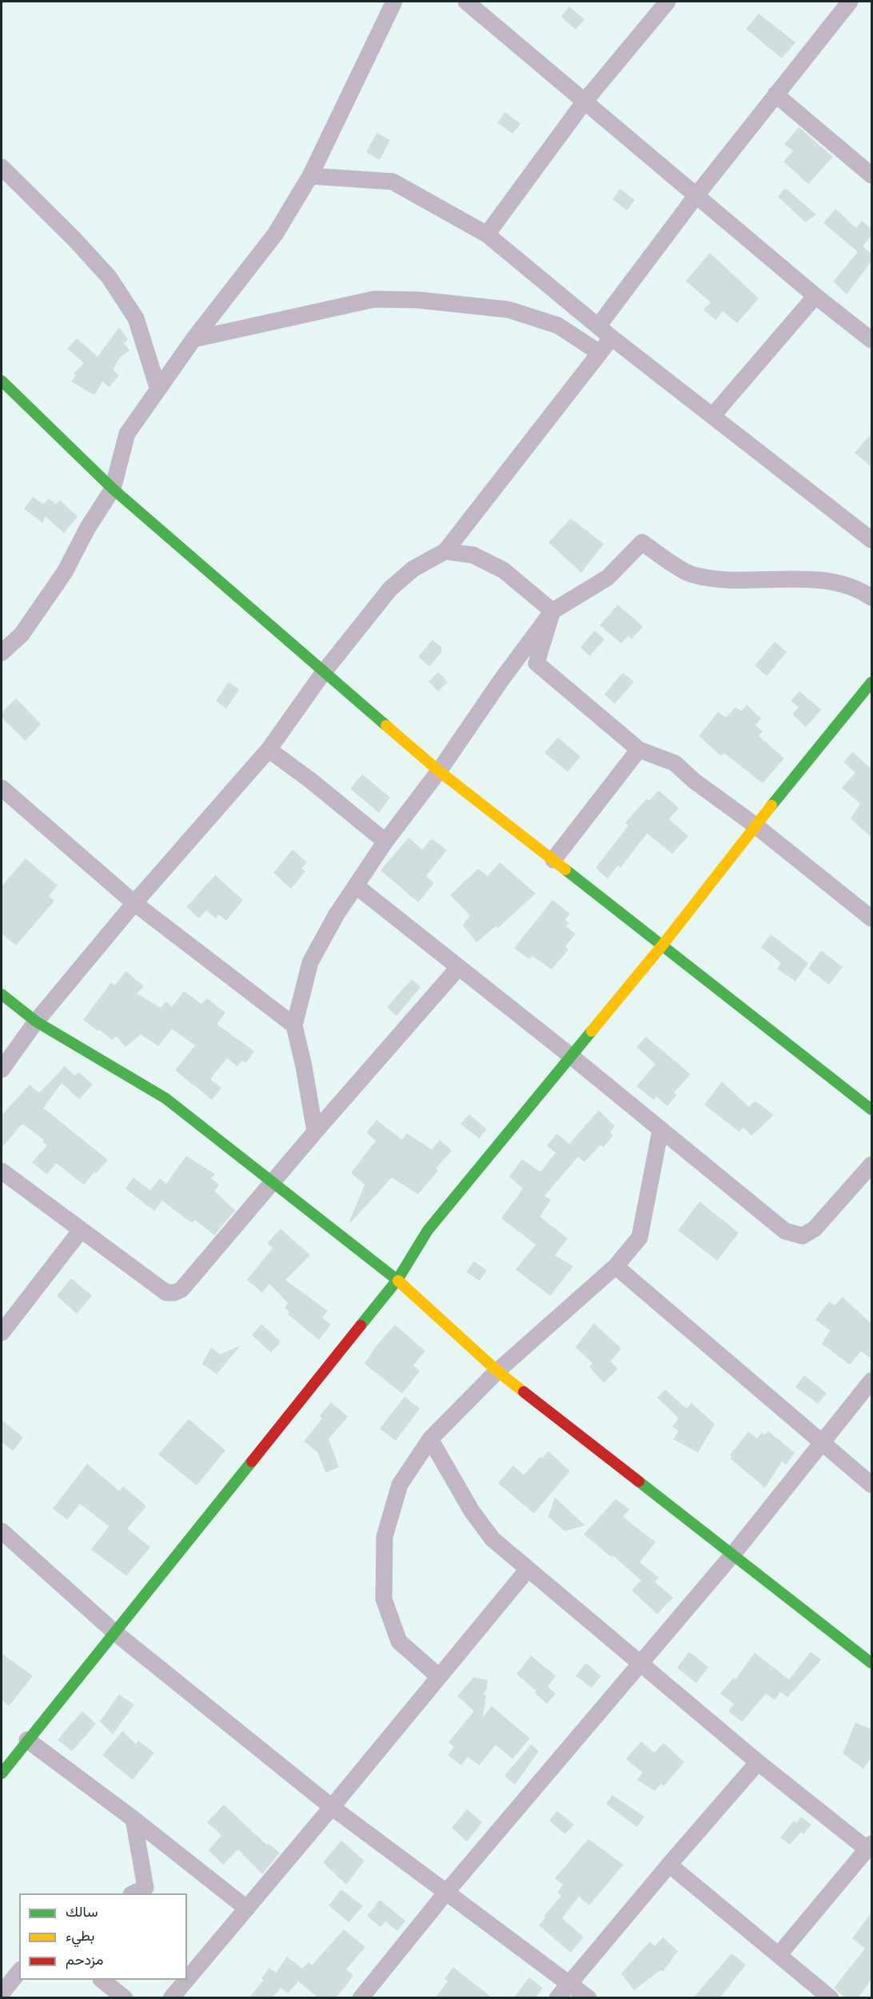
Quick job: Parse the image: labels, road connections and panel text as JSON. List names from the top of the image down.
{
  "legend": ["سالك", "بطيء", "مزدحم"]
}
